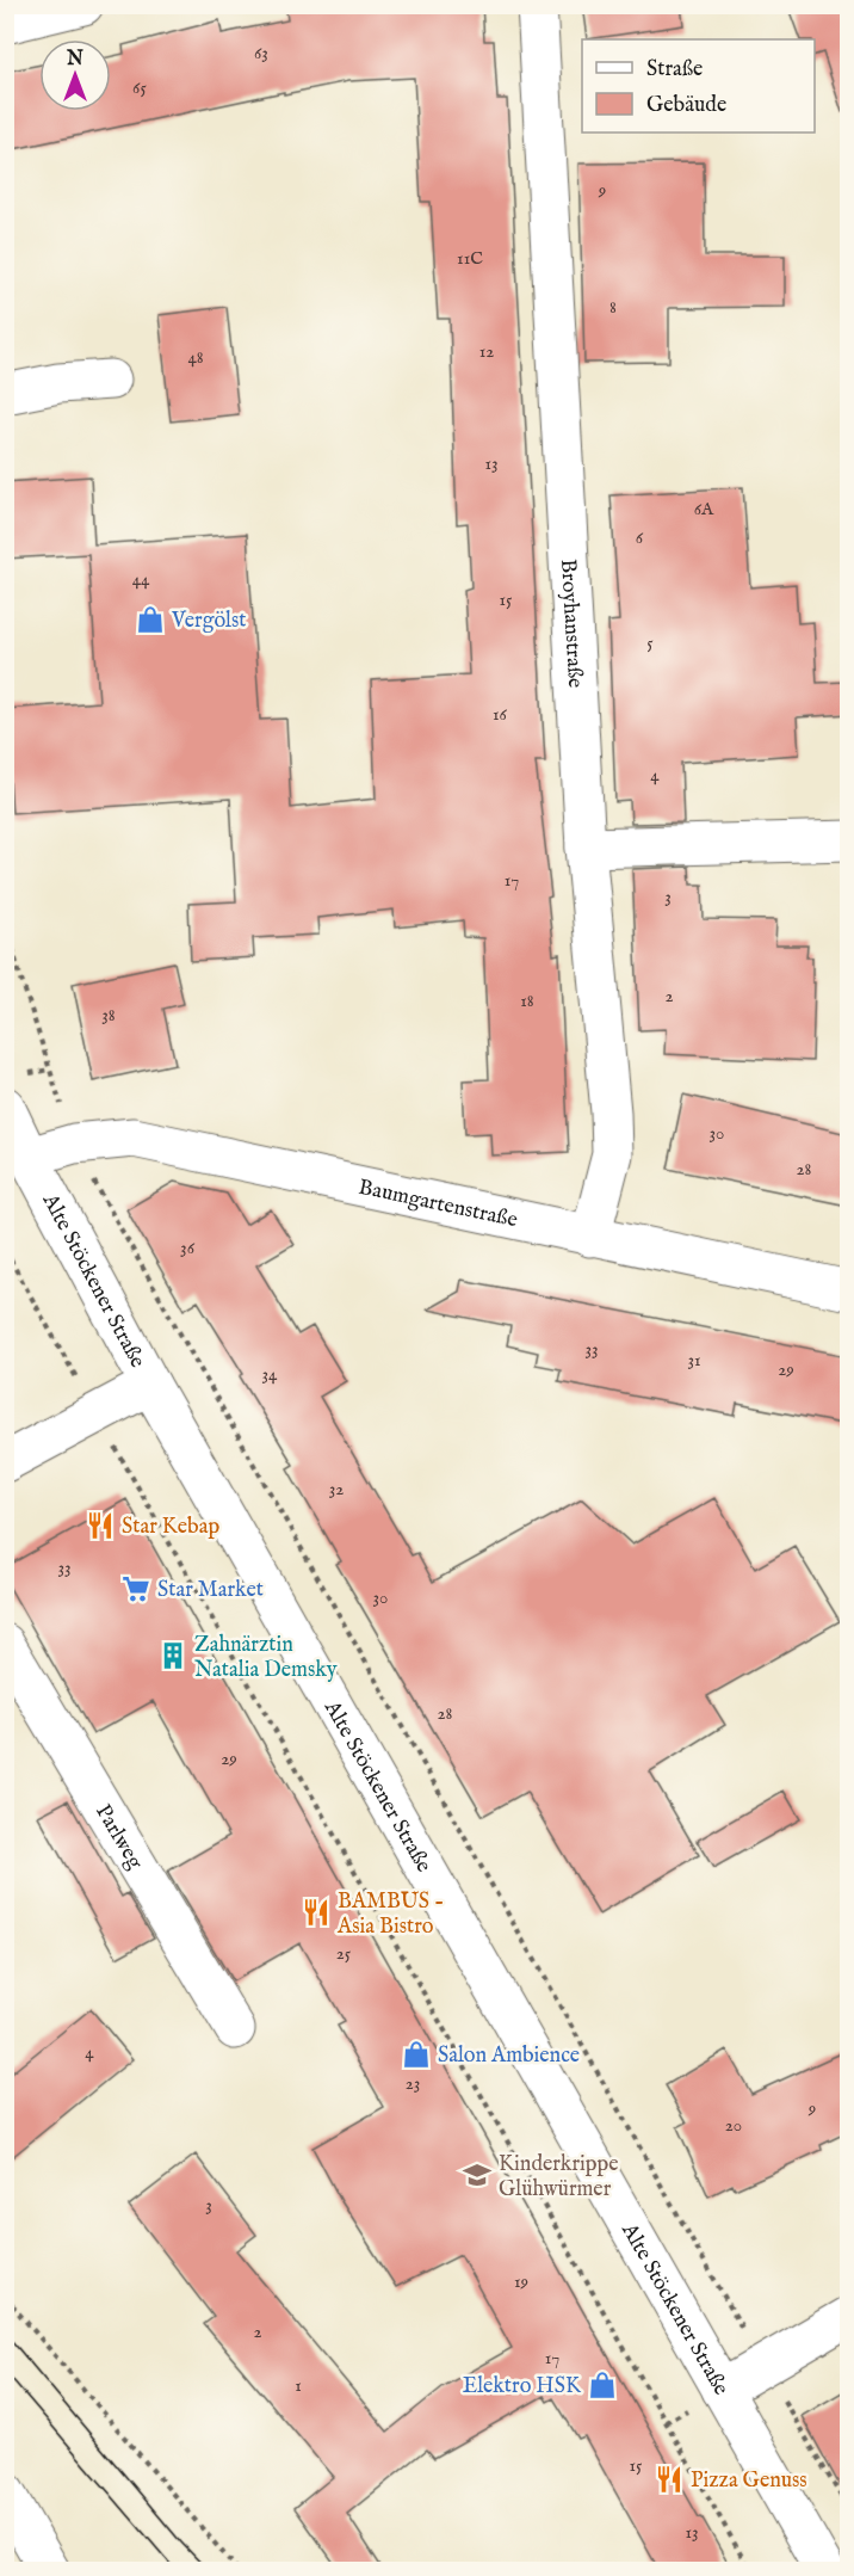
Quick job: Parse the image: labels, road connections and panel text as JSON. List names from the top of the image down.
{
  "streets": {
    "street": [
      "Broyhanstraße",
      "Baumgartenstraße",
      "Alte Stöckener Straße",
      "Parlweg"
    ]
  },
  "crossings": [
    ["Broyhanstraße", "Baumgartenstraße"],
    ["Baumgartenstraße", "Alte Stöckener Straße"]
  ],
  "places": {
    "shop": ["Vergölst", "Salon Ambience", "Elektro HSK"],
    "restaurant": ["Star Kebap", "BAMBUS - Asia Bistro", "Pizza Genuss"],
    "supermarket": ["Star Market"],
    "building": ["Zahnärztin Natalia Demsky"],
    "school or university": ["Kinderkrippe Glühwürmer"]
  },
  "house_numbers": [
    "63",
    "65",
    "9",
    "11C",
    "8",
    "12",
    "48",
    "13",
    "6A",
    "6",
    "44",
    "15",
    "5",
    "16",
    "4",
    "17",
    "3",
    "2",
    "18",
    "38",
    "30",
    "28",
    "36",
    "33",
    "31",
    "29",
    "34",
    "32",
    "33",
    "30",
    "28",
    "29",
    "25",
    "4",
    "23",
    "9",
    "20",
    "3",
    "19",
    "2",
    "17",
    "1",
    "15",
    "13"
  ],
  "legend": ["Straße", "Gebäude"],
  "north": "top"
}
